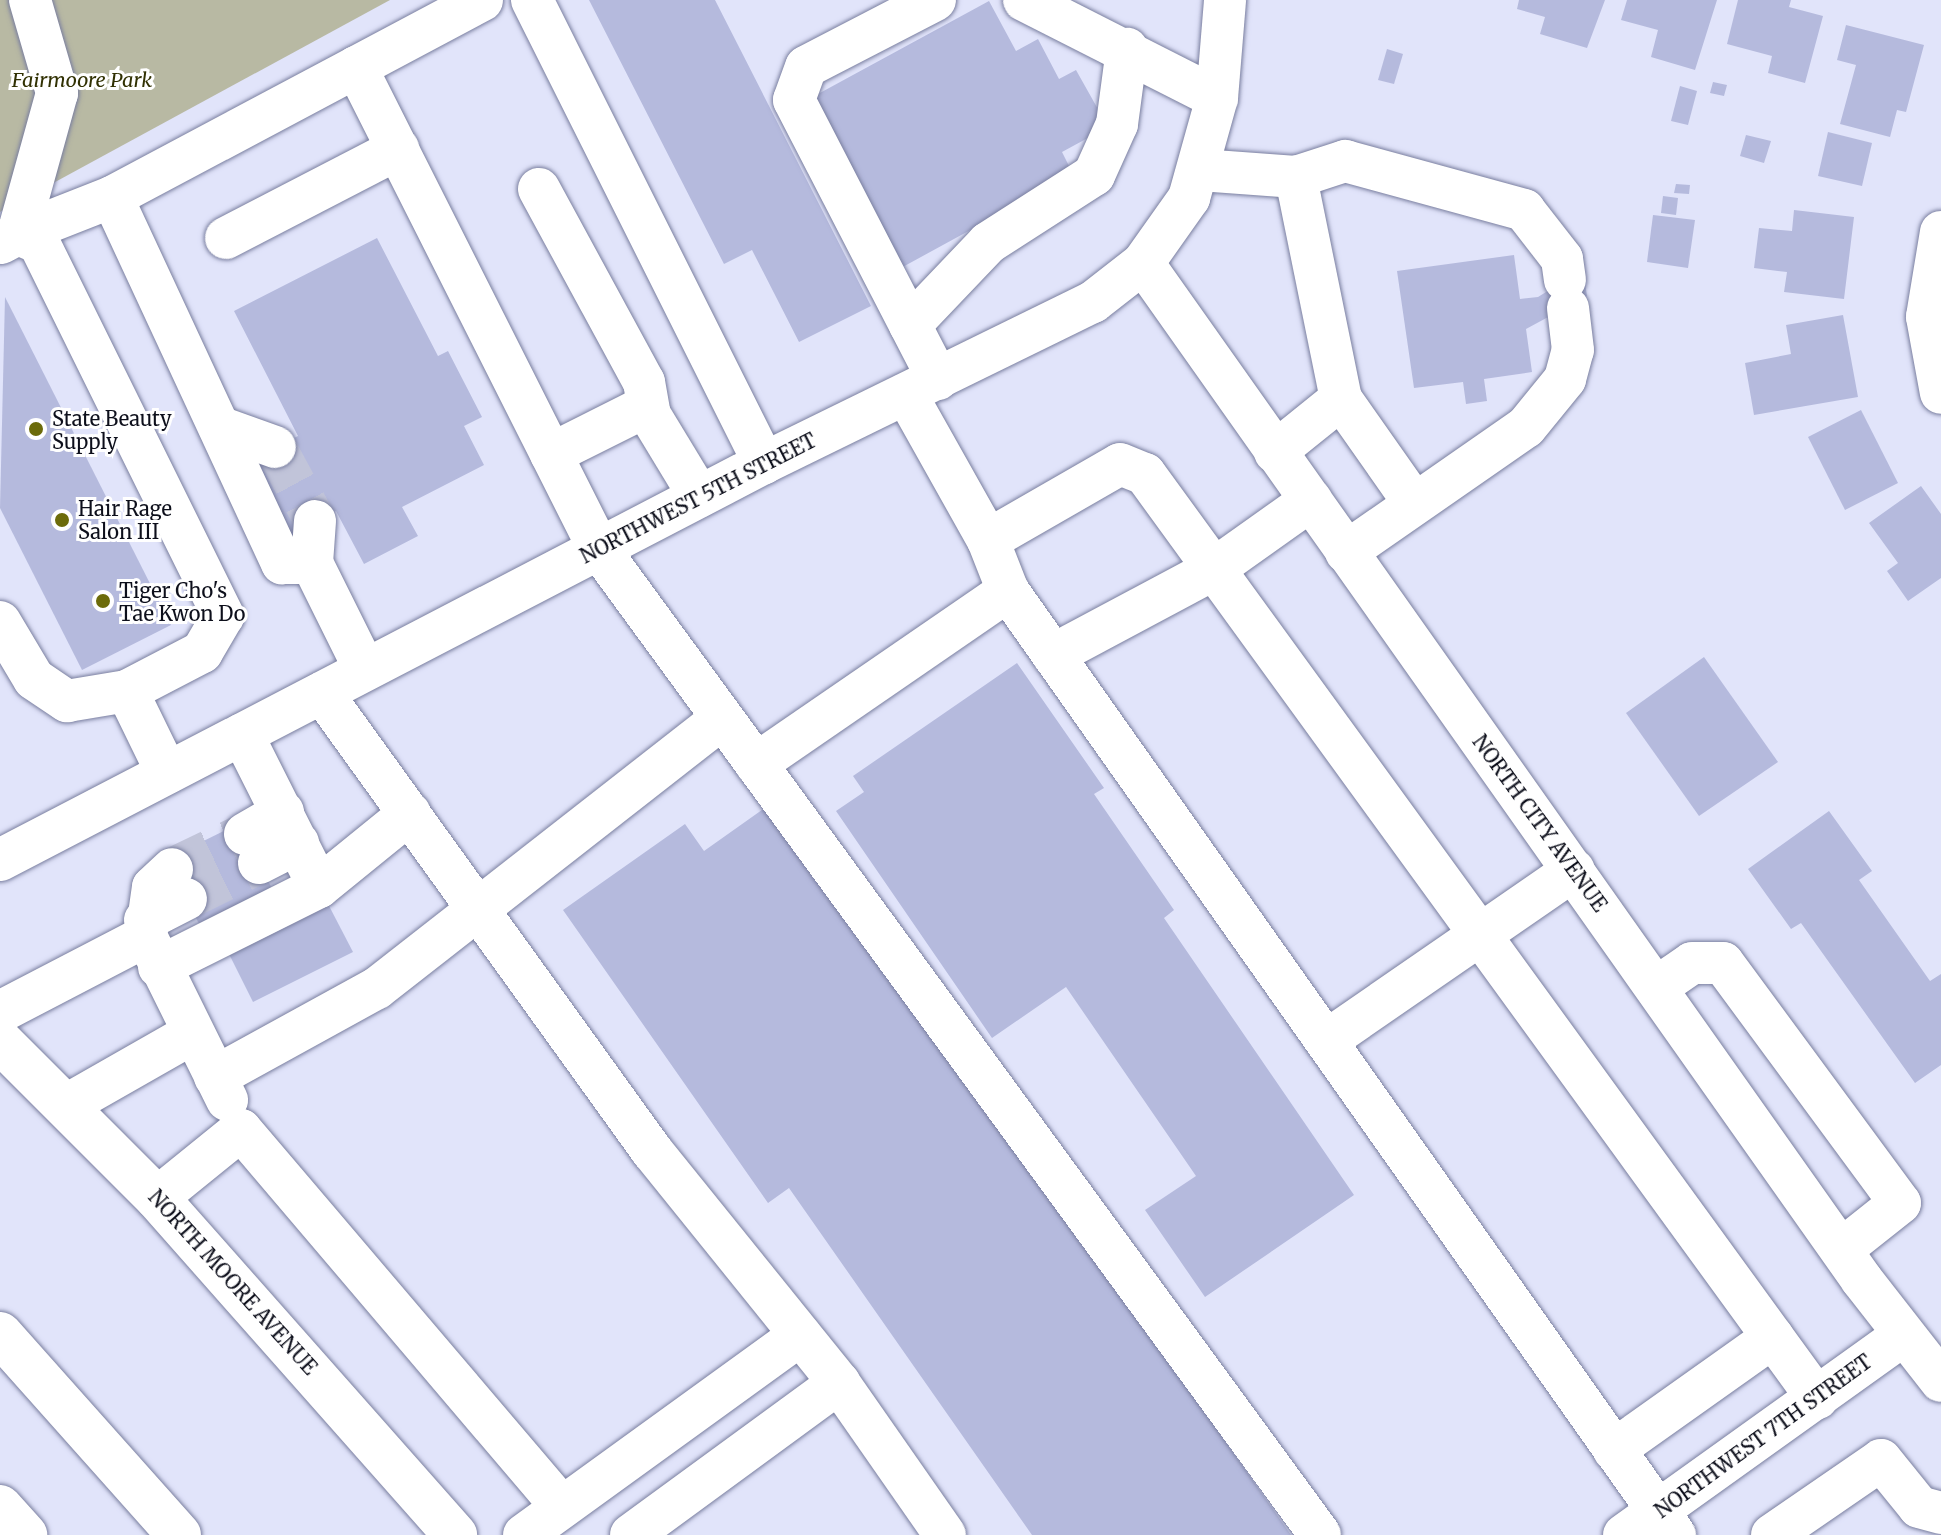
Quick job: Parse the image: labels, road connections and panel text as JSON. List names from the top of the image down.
{
  "streets": {
    "main road": ["NORTH MOORE AVENUE"],
    "street": ["NORTHWEST 5TH STREET", "NORTH CITY AVENUE", "NORTHWEST 7TH STREET"]
  },
  "crossings": [
    ["NORTHWEST 5TH STREET", "NORTH CITY AVENUE"],
    ["NORTH CITY AVENUE", "NORTHWEST 7TH STREET"]
  ],
  "parks": ["Fairmoore Park"],
  "places": ["State Beauty Supply", "Hair Rage Salon III", "Tiger Cho's Tae Kwon Do"]
}
